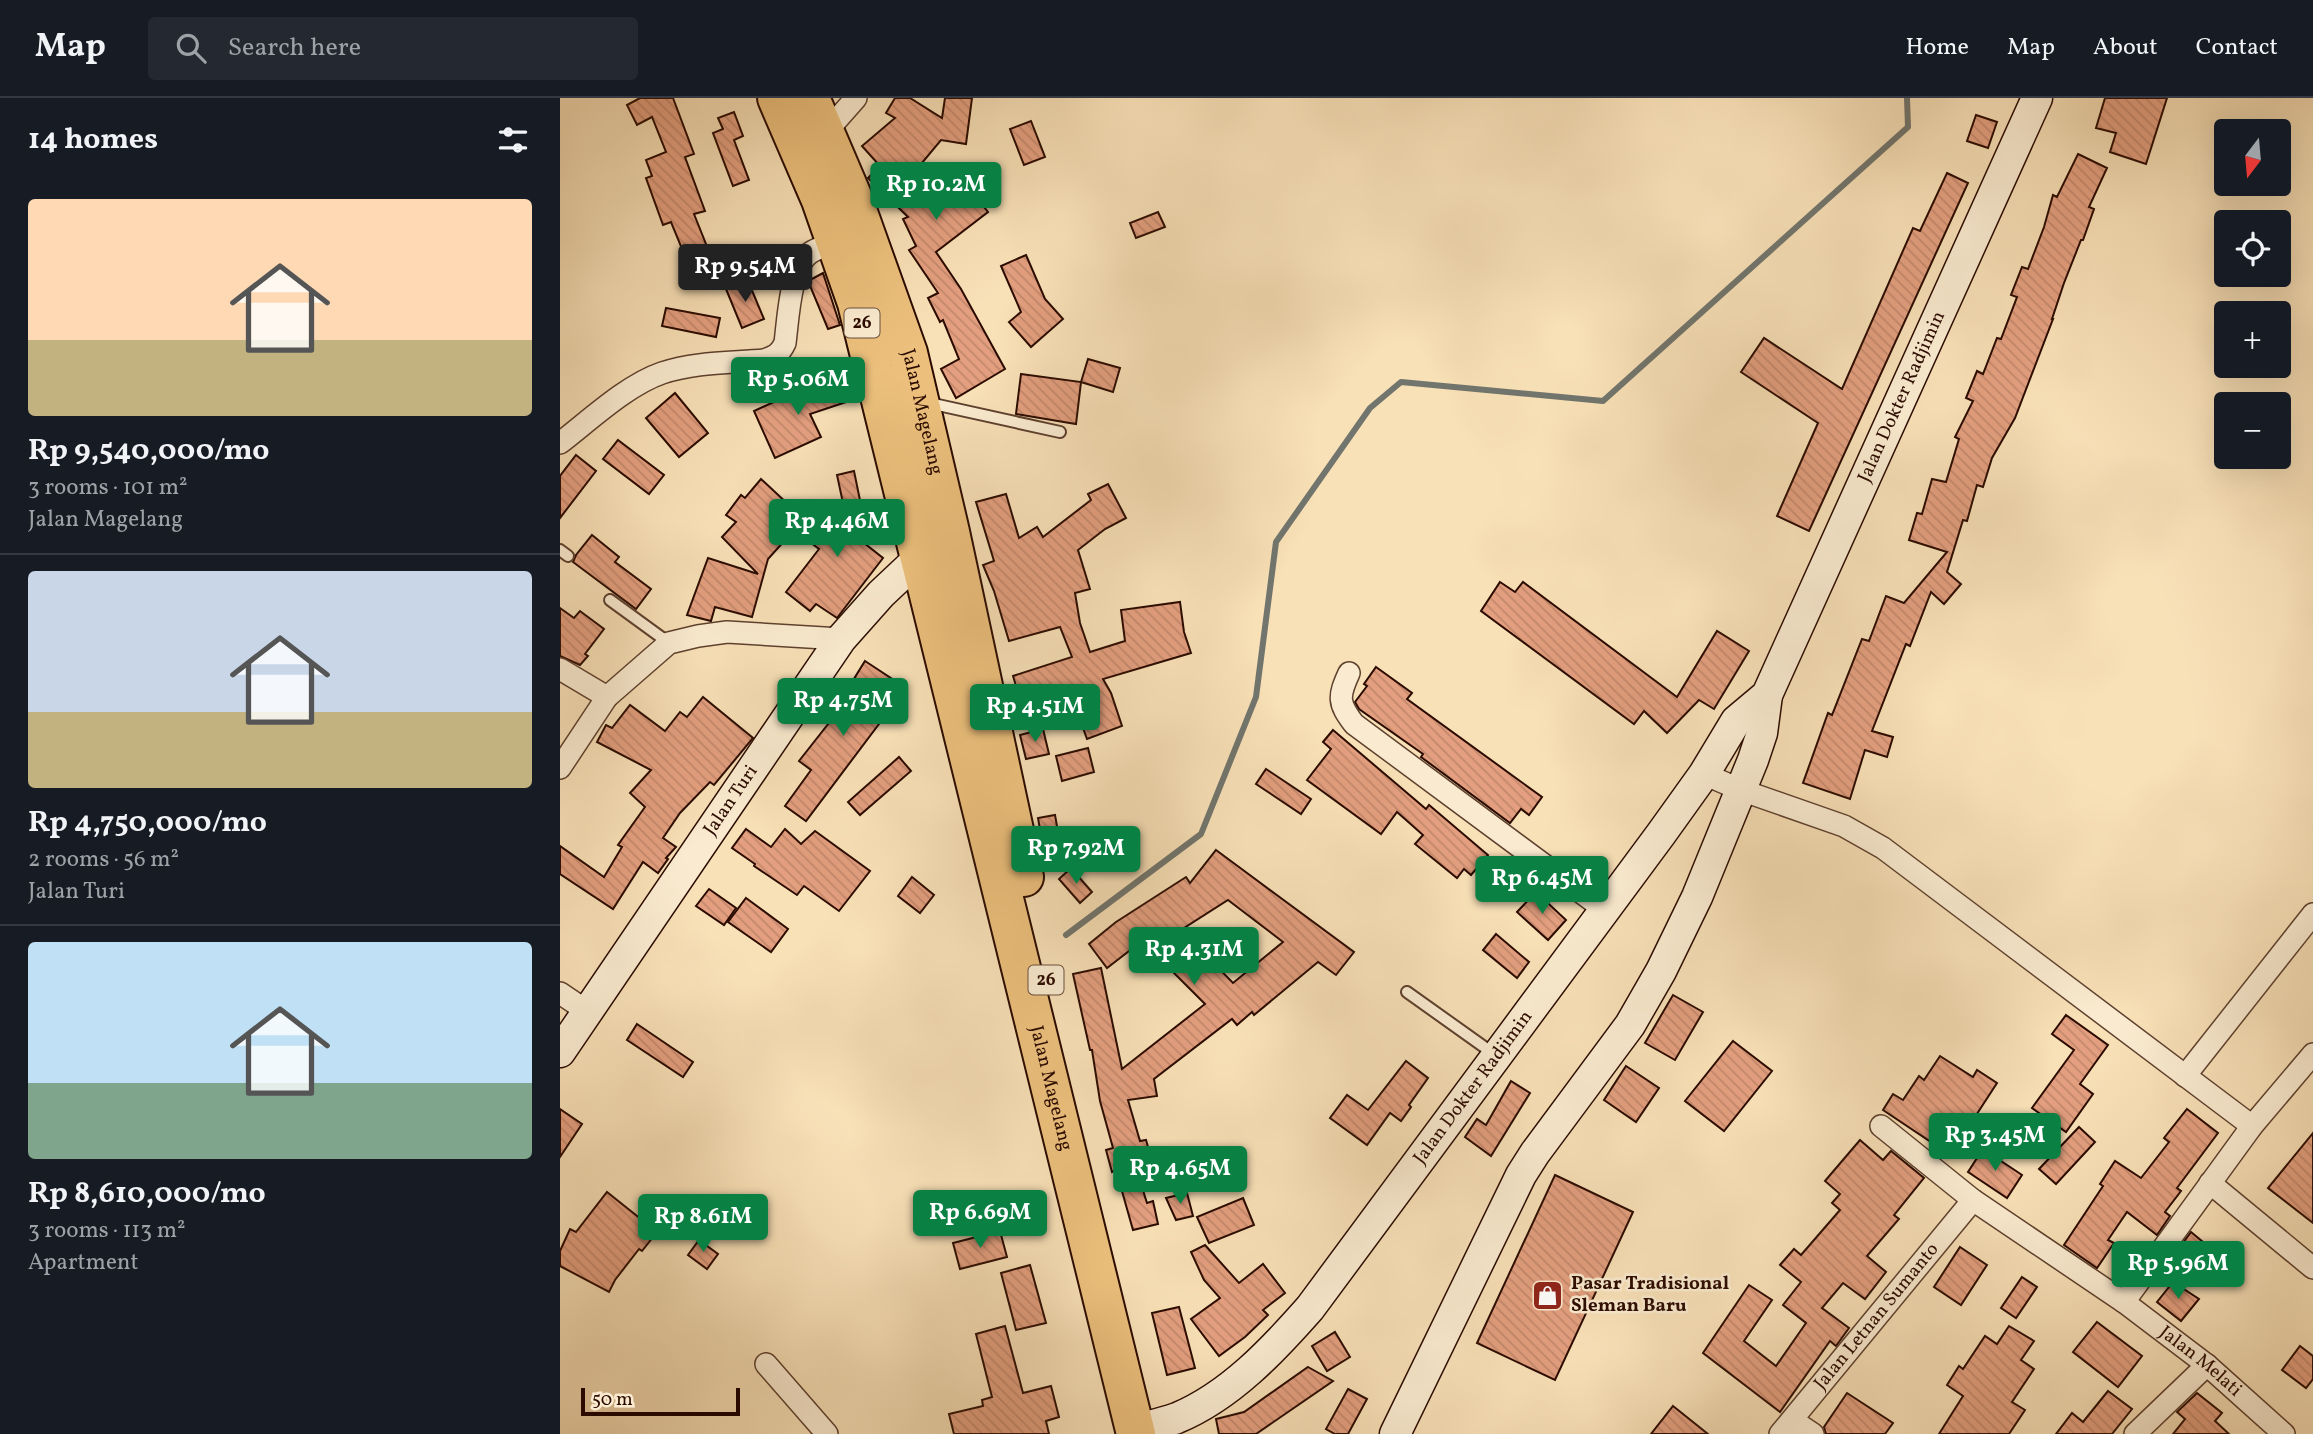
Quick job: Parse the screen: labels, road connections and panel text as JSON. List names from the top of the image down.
{
  "streets": {
    "highway": ["26", "Jalan Magelang"],
    "main road": ["Jalan Dokter Radjimin", "Jalan Turi"],
    "street": ["Jalan Letnan Sumanto", "Jalan Melati"]
  },
  "crossings": [
    ["Jalan Dokter Radjimin", "Jalan Magelang"],
    ["Jalan Magelang", "Jalan Turi"],
    ["Jalan Letnan Sumanto", "Jalan Melati"]
  ],
  "places": {
    "shop": ["Pasar Tradisional Sleman Baru"]
  },
  "scale_bar": "50 m",
  "north": "bottom",
  "page": {
    "header": "Map",
    "search": "Search here",
    "nav": [
      "Home",
      "Map",
      "About",
      "Contact"
    ],
    "heading": "14 homes",
    "map_buttons": ["+", "−"],
    "price": [
      "Rp 10.2M",
      "Rp 9.54M",
      "Rp 5.06M",
      "Rp 4.46M",
      "Rp 4.75M",
      "Rp 4.51M",
      "Rp 7.92M",
      "Rp 6.45M",
      "Rp 4.31M",
      "Rp 3.45M",
      "Rp 4.65M",
      "Rp 6.69M",
      "Rp 8.61M",
      "Rp 5.96M"
    ],
    "list": [
      {
        "name": "Rp 9,540,000/mo",
        "note": "3 rooms · 101 m² · Jalan Magelang"
      },
      {
        "name": "Rp 4,750,000/mo",
        "note": "2 rooms · 56 m² · Jalan Turi"
      },
      {
        "name": "Rp 8,610,000/mo",
        "note": "3 rooms · 113 m² · Apartment"
      }
    ],
    "scale": "50 m"
  }
}
